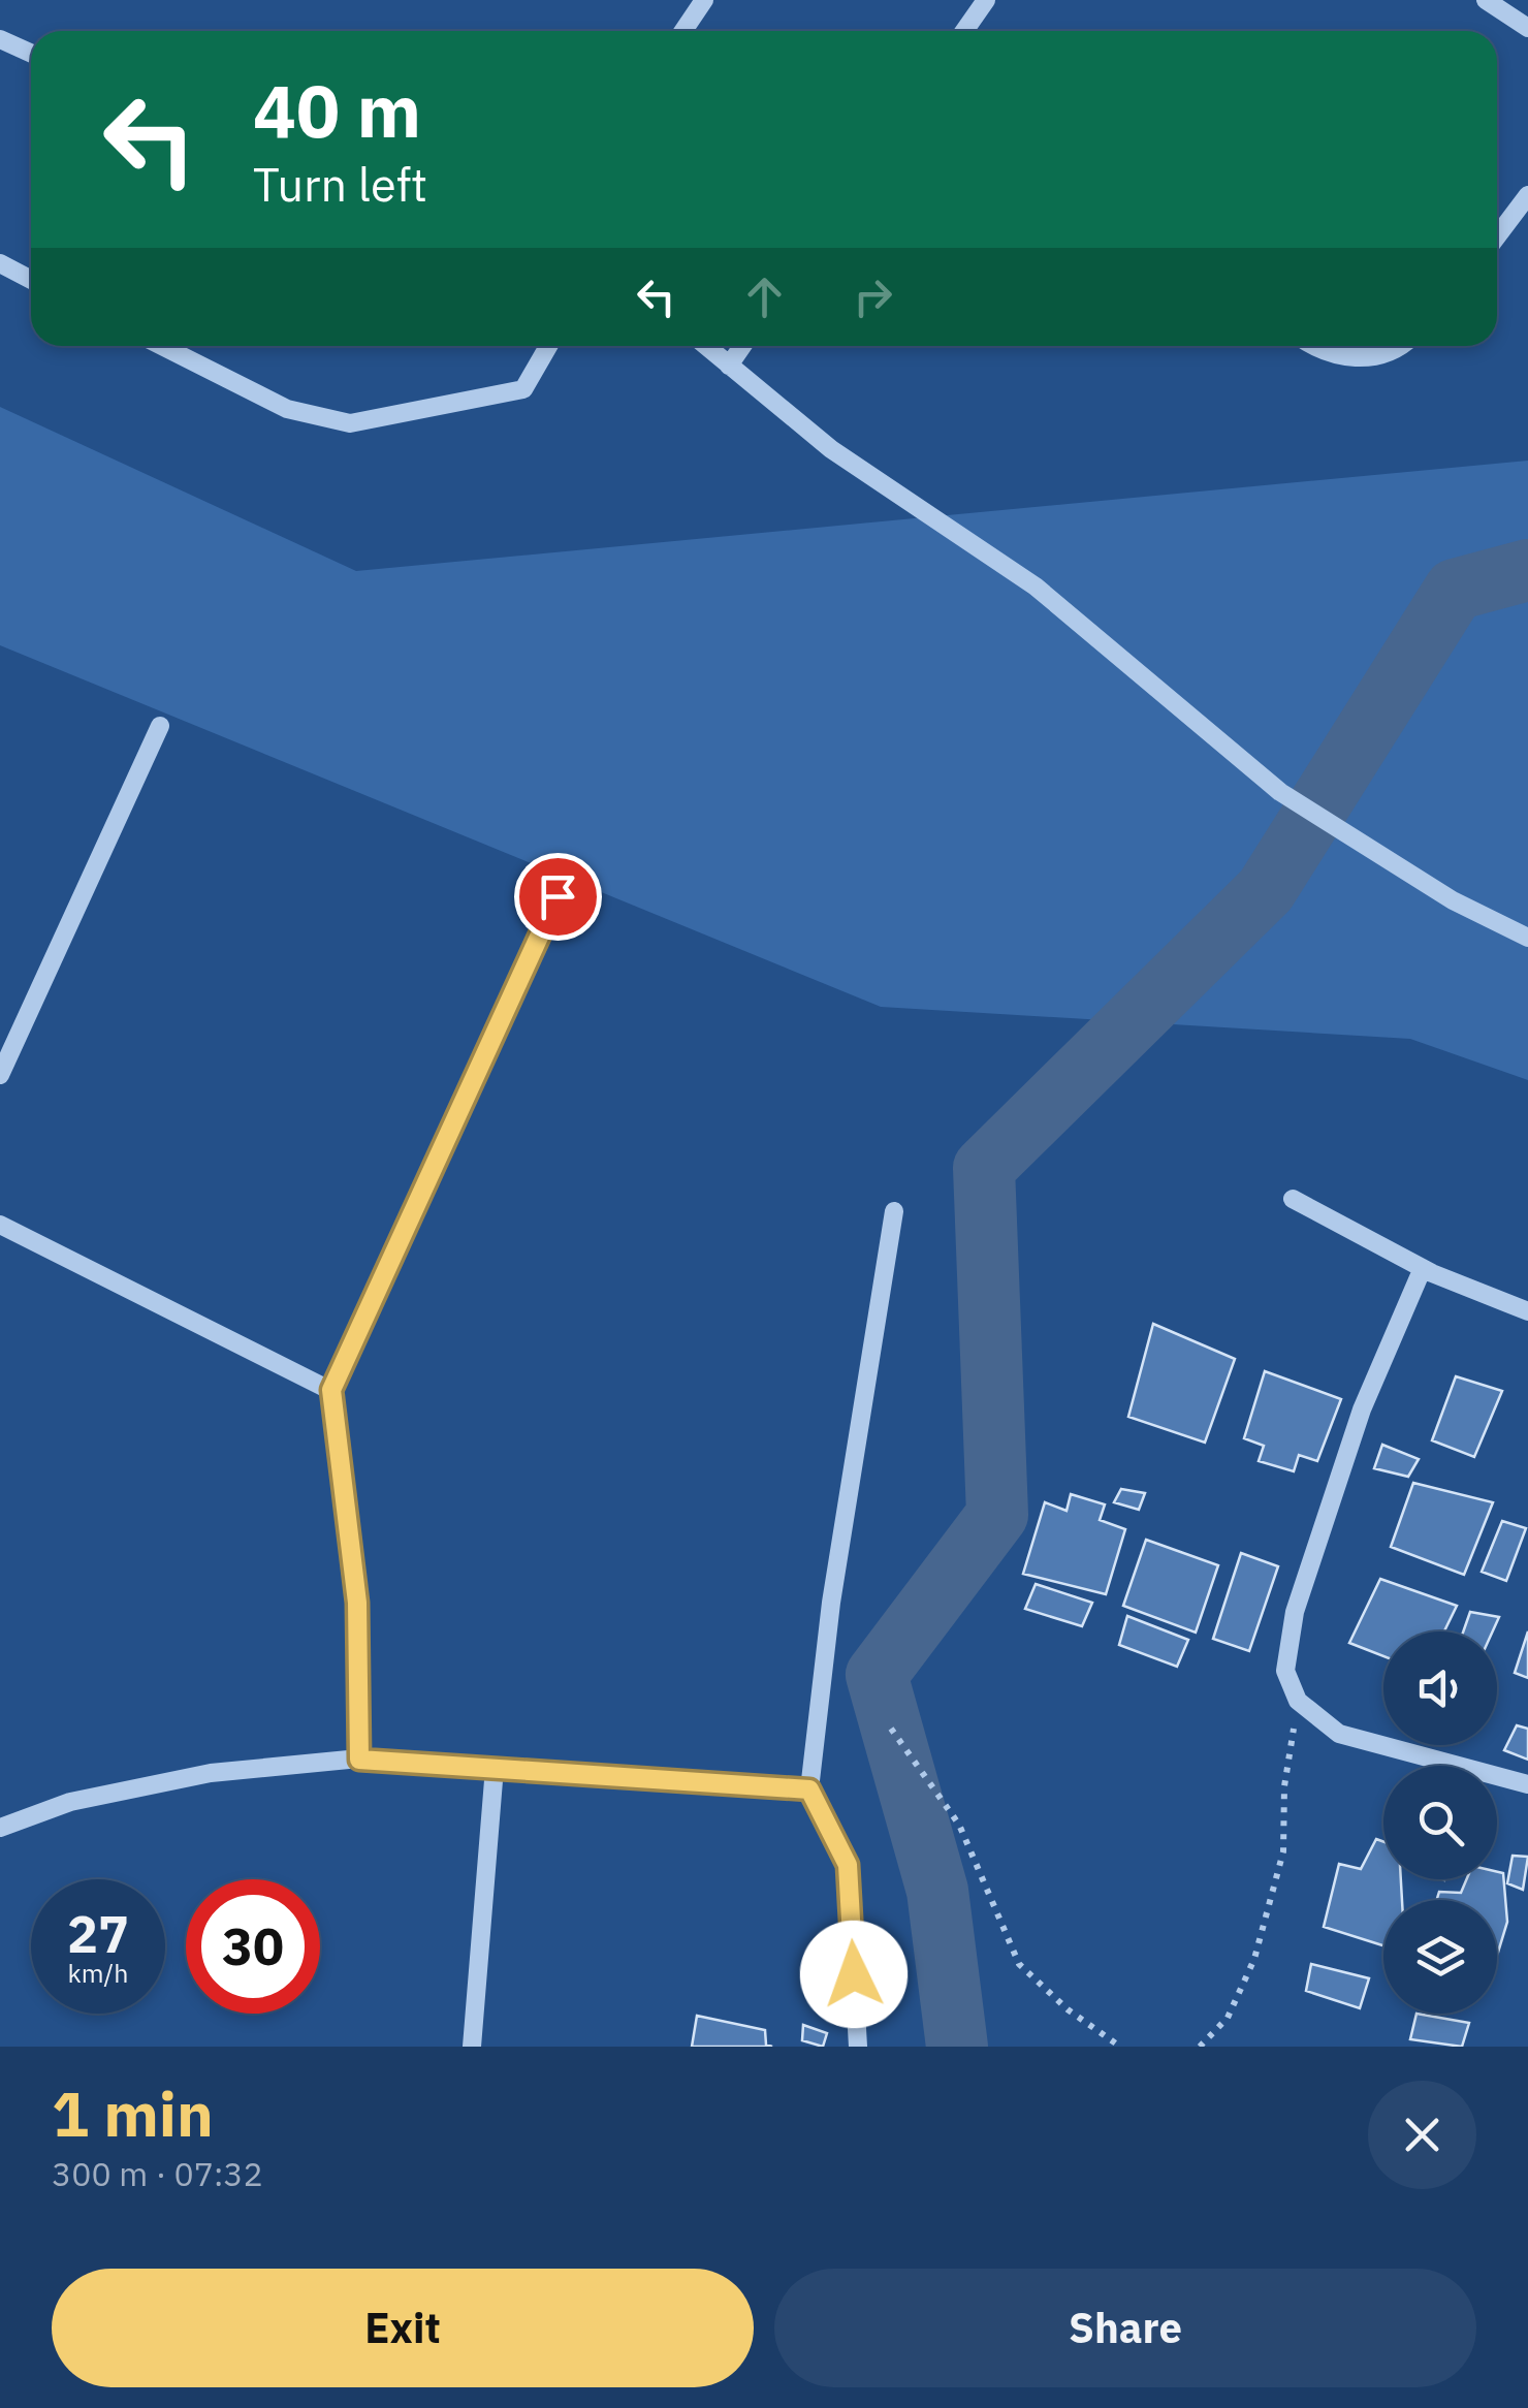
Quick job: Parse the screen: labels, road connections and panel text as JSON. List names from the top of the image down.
{
  "page": {
    "turn": ["40 m", "Turn left"],
    "speed": "27 km/h",
    "limit": "30",
    "heading": ["1 min", "300 m · 07:32"],
    "buttons": ["Exit", "Share"]
  }
}
